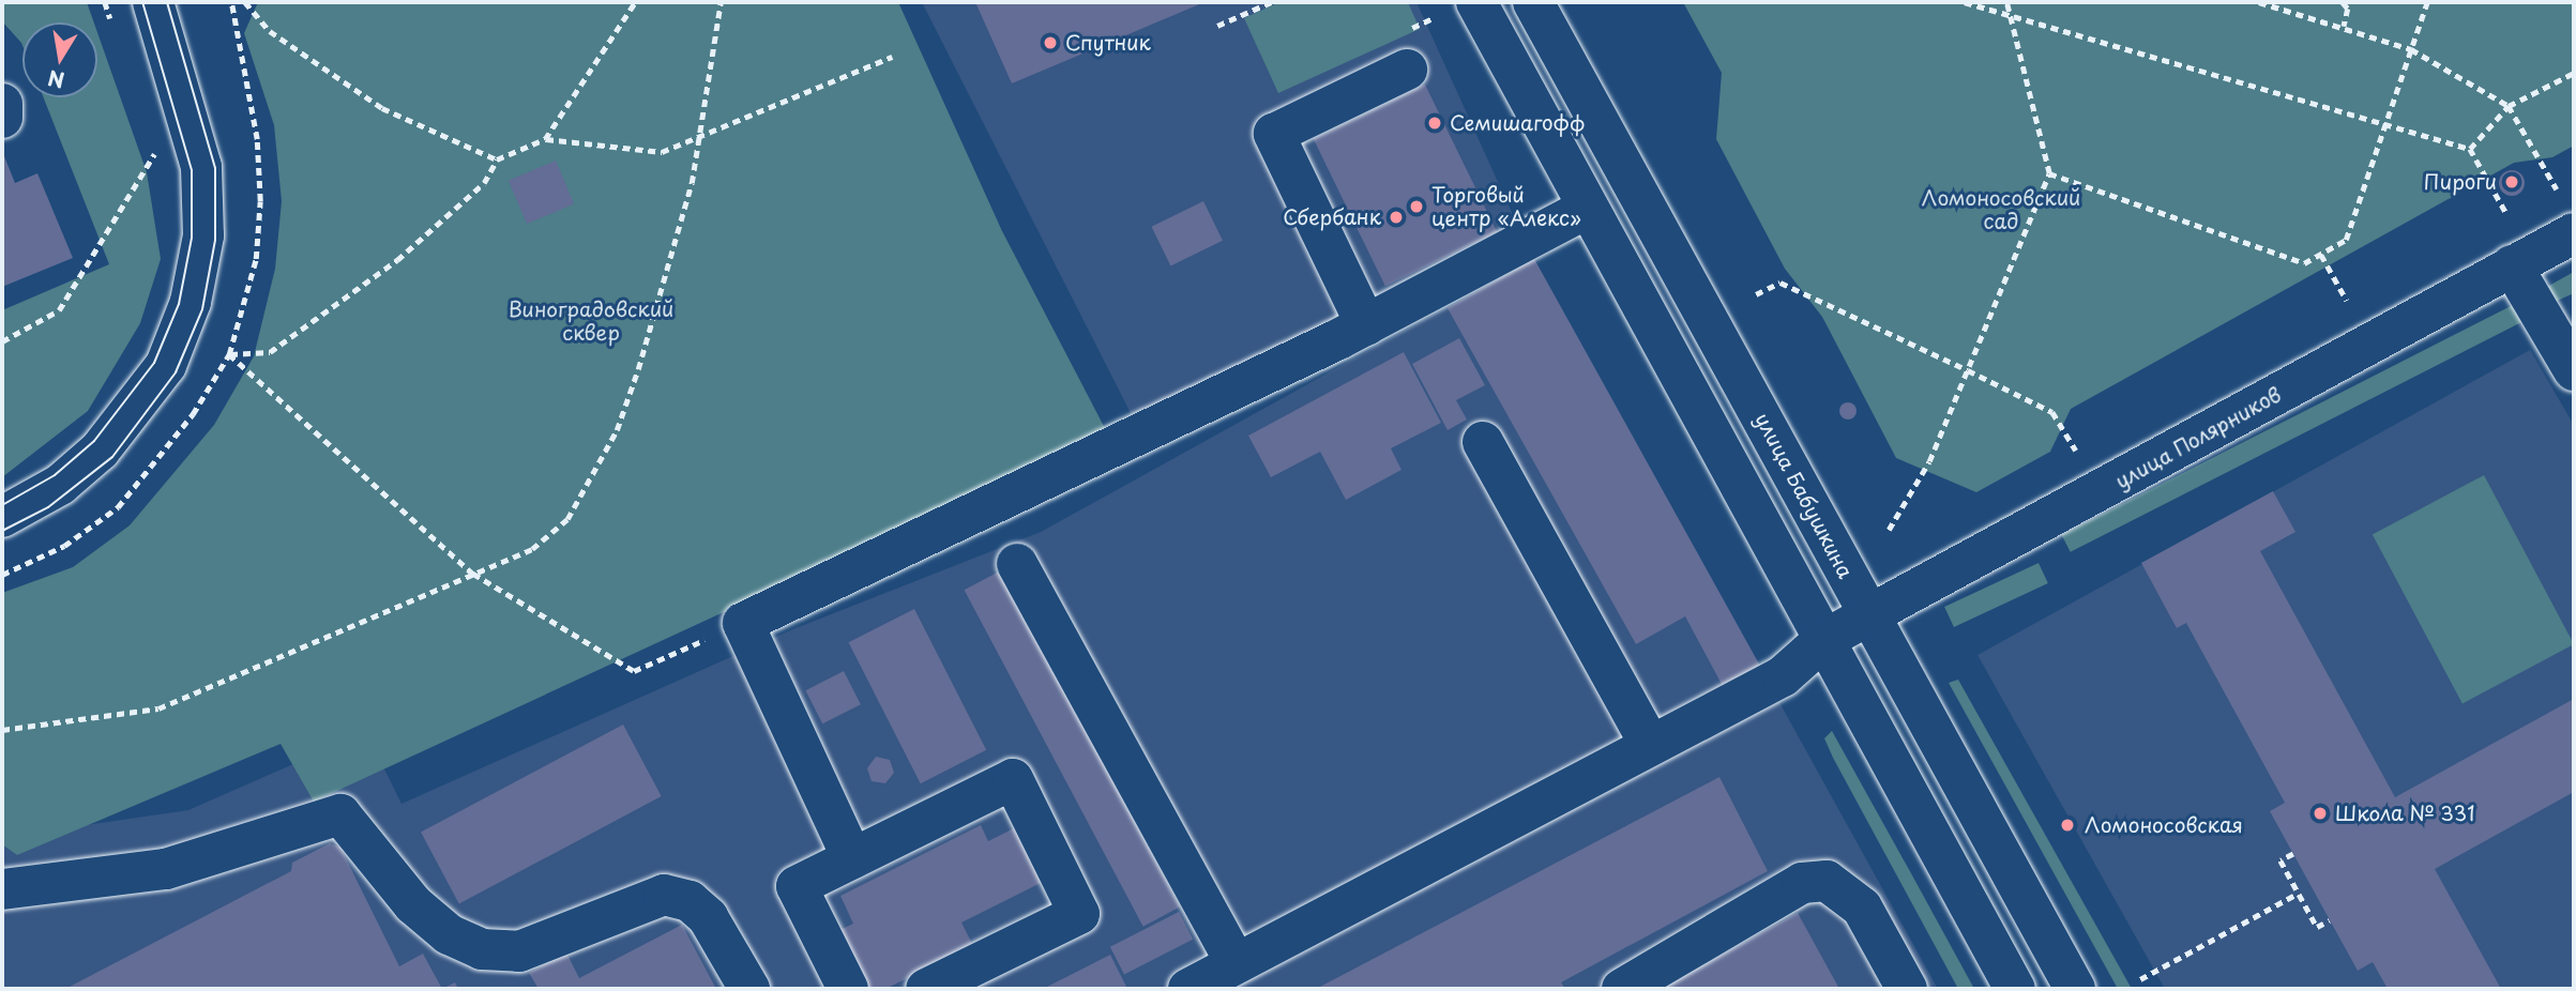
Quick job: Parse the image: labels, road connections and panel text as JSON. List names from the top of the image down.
{
  "streets": {
    "street": ["улица Полярников", "улица Бабушкина"]
  },
  "crossings": [
    ["улица Полярников", "улица Бабушкина"]
  ],
  "parks": ["Ломоносовский сад", "Виноградовский сквер"],
  "places": [
    "Спутник",
    "Семишагофф",
    "Пироги",
    "Торговый центр «Алекс»",
    "Сбербанк",
    "Школа № 331",
    "Ломоносовская"
  ],
  "north": "bottom"
}
